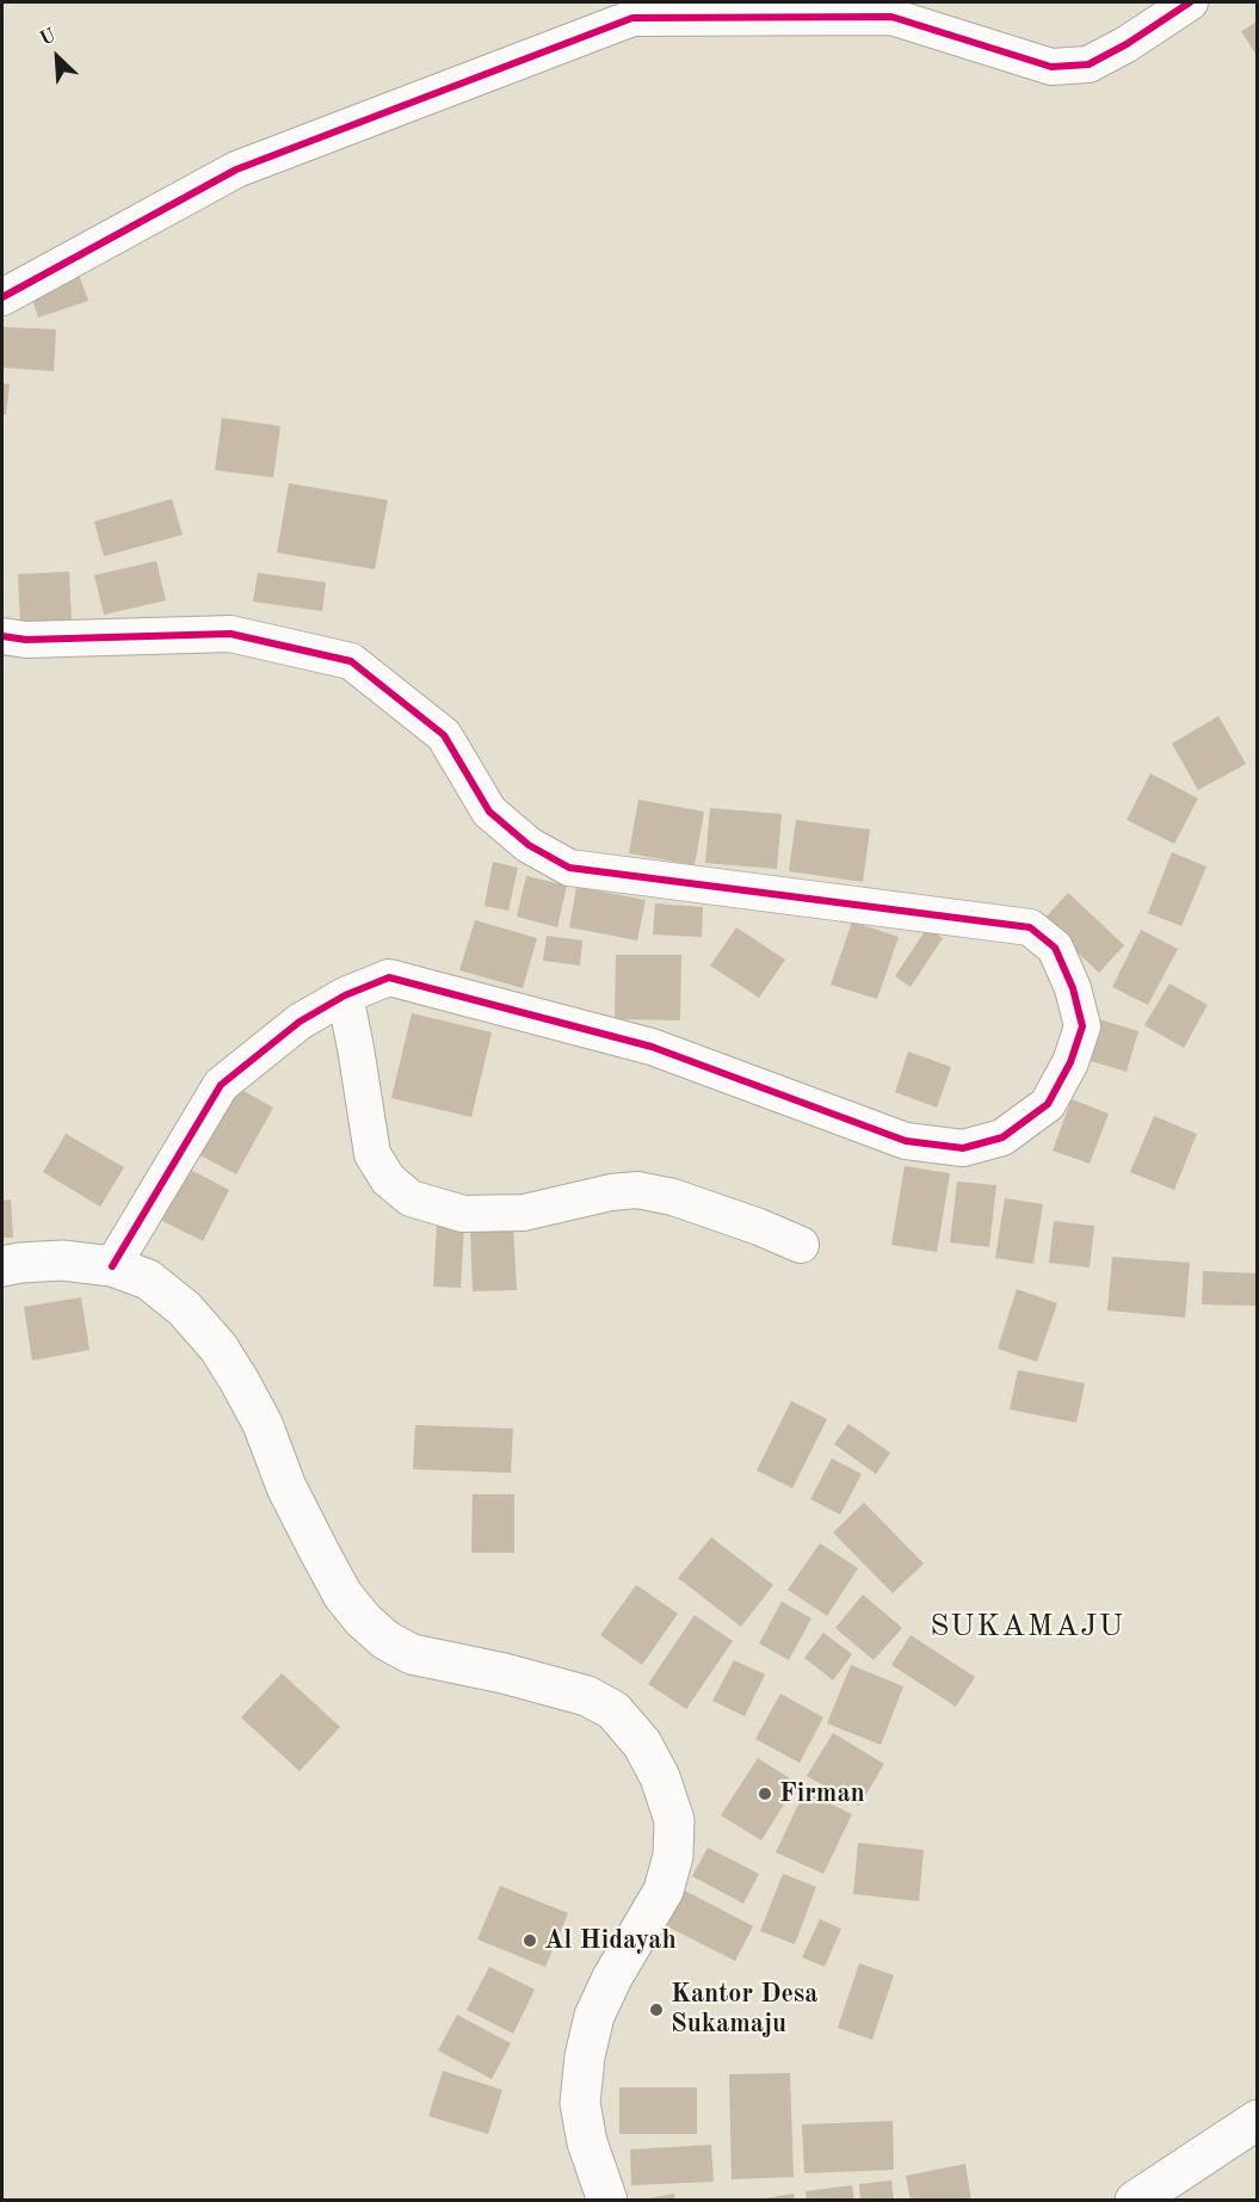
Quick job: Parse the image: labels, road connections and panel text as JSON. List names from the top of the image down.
{
  "districts": ["SUKAMAJU"],
  "places": ["Firman", "Al Hidayah", "Kantor Desa Sukamaju"],
  "north": "top left"
}
